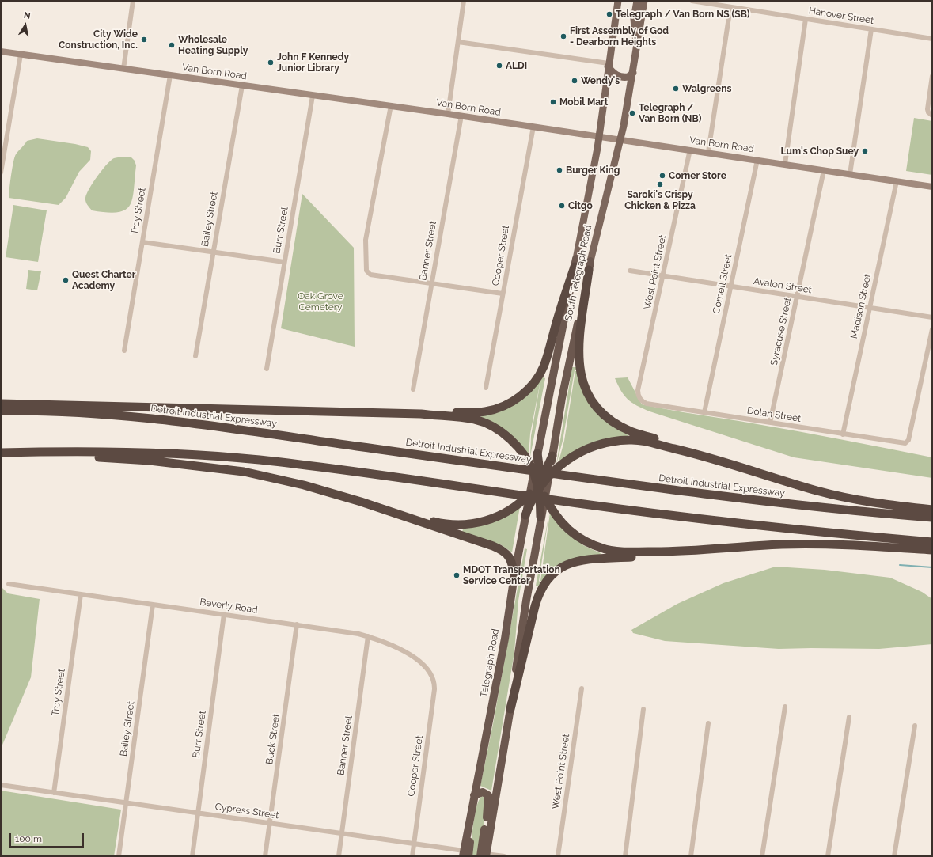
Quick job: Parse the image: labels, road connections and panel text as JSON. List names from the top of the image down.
{
  "streets": {
    "highway": ["South Telegraph Road", "Detroit Industrial Expressway", "Telegraph Road"],
    "main road": ["Van Born Road"],
    "street": [
      "Hanover Street",
      "Troy Street",
      "Bailey Street",
      "Burr Street",
      "Banner Street",
      "Cooper Street",
      "West Point Street",
      "Cornell Street",
      "Avalon Street",
      "Madison Street",
      "Syracuse Street",
      "Dolan Street",
      "Beverly Road",
      "Buck Street",
      "Cypress Street"
    ]
  },
  "crossings": [
    ["Van Born Road", "Troy Street"],
    ["Van Born Road", "Bailey Street"],
    ["Van Born Road", "Burr Street"],
    ["Van Born Road", "Banner Street"],
    ["Van Born Road", "Cooper Street"],
    ["Van Born Road", "West Point Street"],
    ["Van Born Road", "South Telegraph Road"],
    ["Van Born Road", "Cornell Street"],
    ["Van Born Road", "Madison Street"],
    ["Van Born Road", "Syracuse Street"],
    ["Troy Street", "Beverly Road"],
    ["Troy Street", "Cypress Street"],
    ["Bailey Street", "Beverly Road"],
    ["Bailey Street", "Cypress Street"],
    ["Burr Street", "Beverly Road"],
    ["Burr Street", "Cypress Street"],
    ["Banner Street", "Beverly Road"],
    ["Banner Street", "Cypress Street"],
    ["Cooper Street", "Beverly Road"],
    ["Cooper Street", "Cypress Street"],
    ["West Point Street", "Avalon Street"],
    ["West Point Street", "Dolan Street"],
    ["South Telegraph Road", "Telegraph Road"],
    ["Cornell Street", "Avalon Street"],
    ["Cornell Street", "Dolan Street"],
    ["Avalon Street", "Madison Street"],
    ["Avalon Street", "Syracuse Street"],
    ["Madison Street", "Dolan Street"],
    ["Syracuse Street", "Dolan Street"],
    ["Beverly Road", "Buck Street"],
    ["Telegraph Road", "Cypress Street"],
    ["Buck Street", "Cypress Street"]
  ],
  "parks": ["Oak Grove Cemetery"],
  "places": [
    "Telegraph / Van Born NS (SB)",
    "First Assembly of God - Dearborn Heights",
    "City Wide Construction, Inc.",
    "Wholesale Heating Supply",
    "John F Kennedy Junior Library",
    "ALDI",
    "Wendy's",
    "Walgreens",
    "Mobil Mart",
    "Telegraph / Van Born (NB)",
    "Lum's Chop Suey",
    "Burger King",
    "Corner Store",
    "Saroki's Crispy Chicken & Pizza",
    "Citgo",
    "Quest Charter Academy",
    "MDOT Transportation Service Center"
  ],
  "scale_bar": "100 m",
  "north": "top"
}
